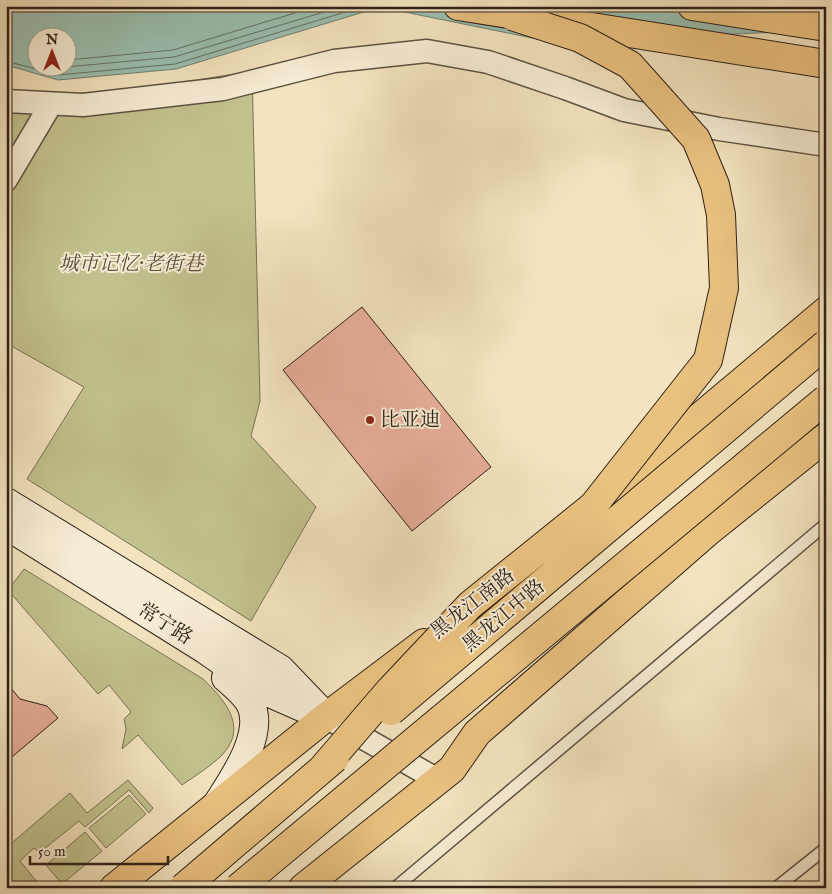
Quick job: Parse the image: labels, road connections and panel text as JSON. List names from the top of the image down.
{
  "streets": {
    "highway": ["黑龙江南路", "黑龙江中路"],
    "main road": ["常宁路"]
  },
  "crossings": [
    ["黑龙江南路", "常宁路"]
  ],
  "parks": ["城市记忆·老街巷"],
  "places": ["比亚迪"],
  "scale_bar": "50 m",
  "north": "top"
}
